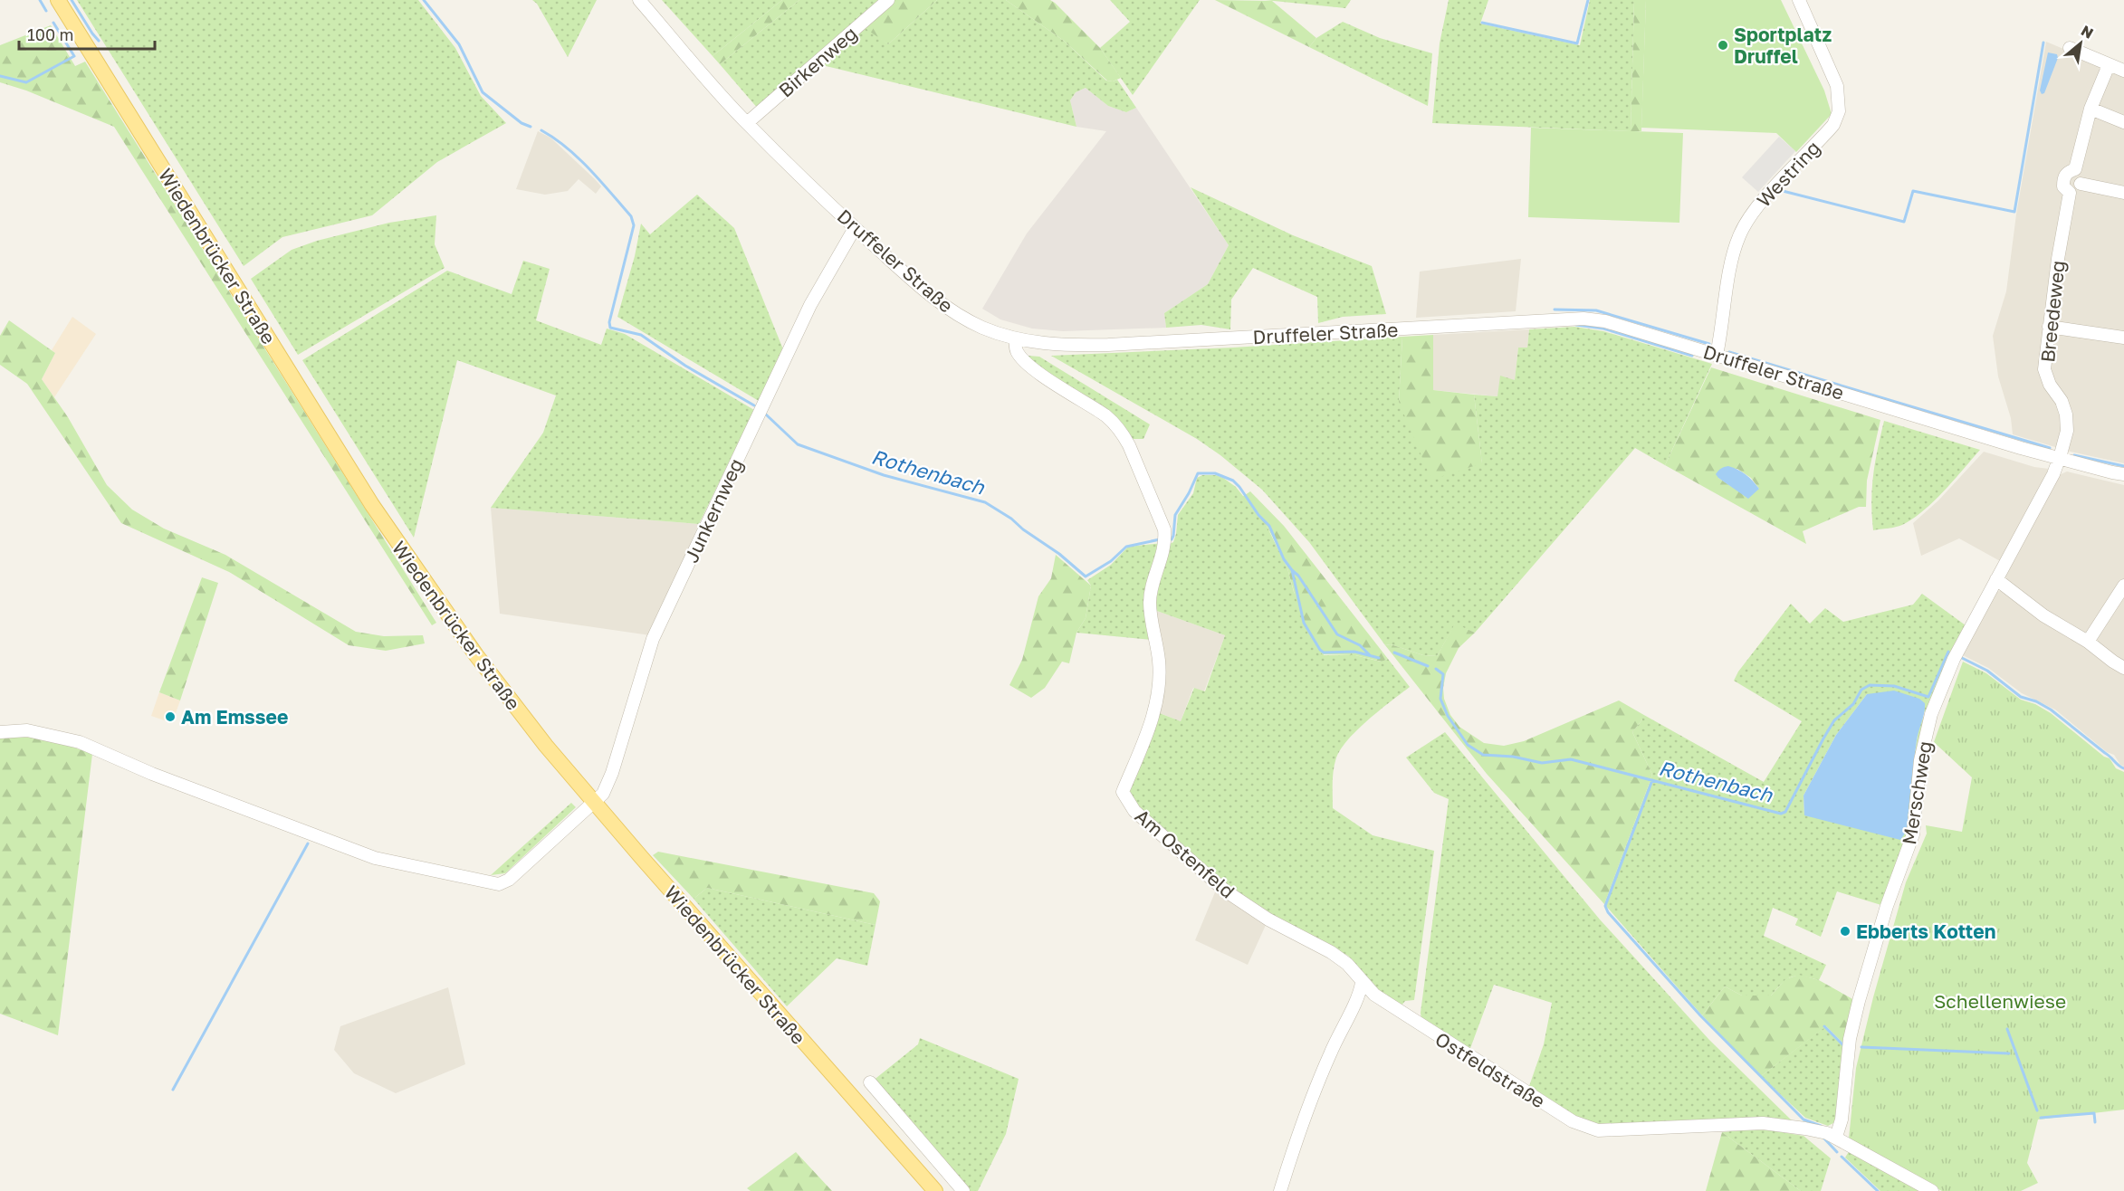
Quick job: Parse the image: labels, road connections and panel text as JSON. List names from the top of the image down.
{
  "streets": {
    "main road": ["Wiedenbrücker Straße"],
    "street": [
      "Birkenweg",
      "Westring",
      "Druffeler Straße",
      "Breedeweg",
      "Junkernweg",
      "Merschweg",
      "Am Ostenfeld",
      "Ostfeldstraße"
    ]
  },
  "crossings": [
    ["Birkenweg", "Druffeler Straße"],
    ["Westring", "Druffeler Straße"],
    ["Wiedenbrücker Straße", "Junkernweg"],
    ["Druffeler Straße", "Breedeweg"],
    ["Druffeler Straße", "Junkernweg"],
    ["Druffeler Straße", "Merschweg"],
    ["Druffeler Straße", "Am Ostenfeld"],
    ["Breedeweg", "Merschweg"],
    ["Merschweg", "Ostfeldstraße"],
    ["Am Ostenfeld", "Ostfeldstraße"]
  ],
  "water": ["Rothenbach"],
  "parks": ["Schellenwiese"],
  "places": ["Sportplatz Druffel", "Am Emssee", "Ebberts Kotten"],
  "scale_bar": "100 m",
  "north": "top right"
}
